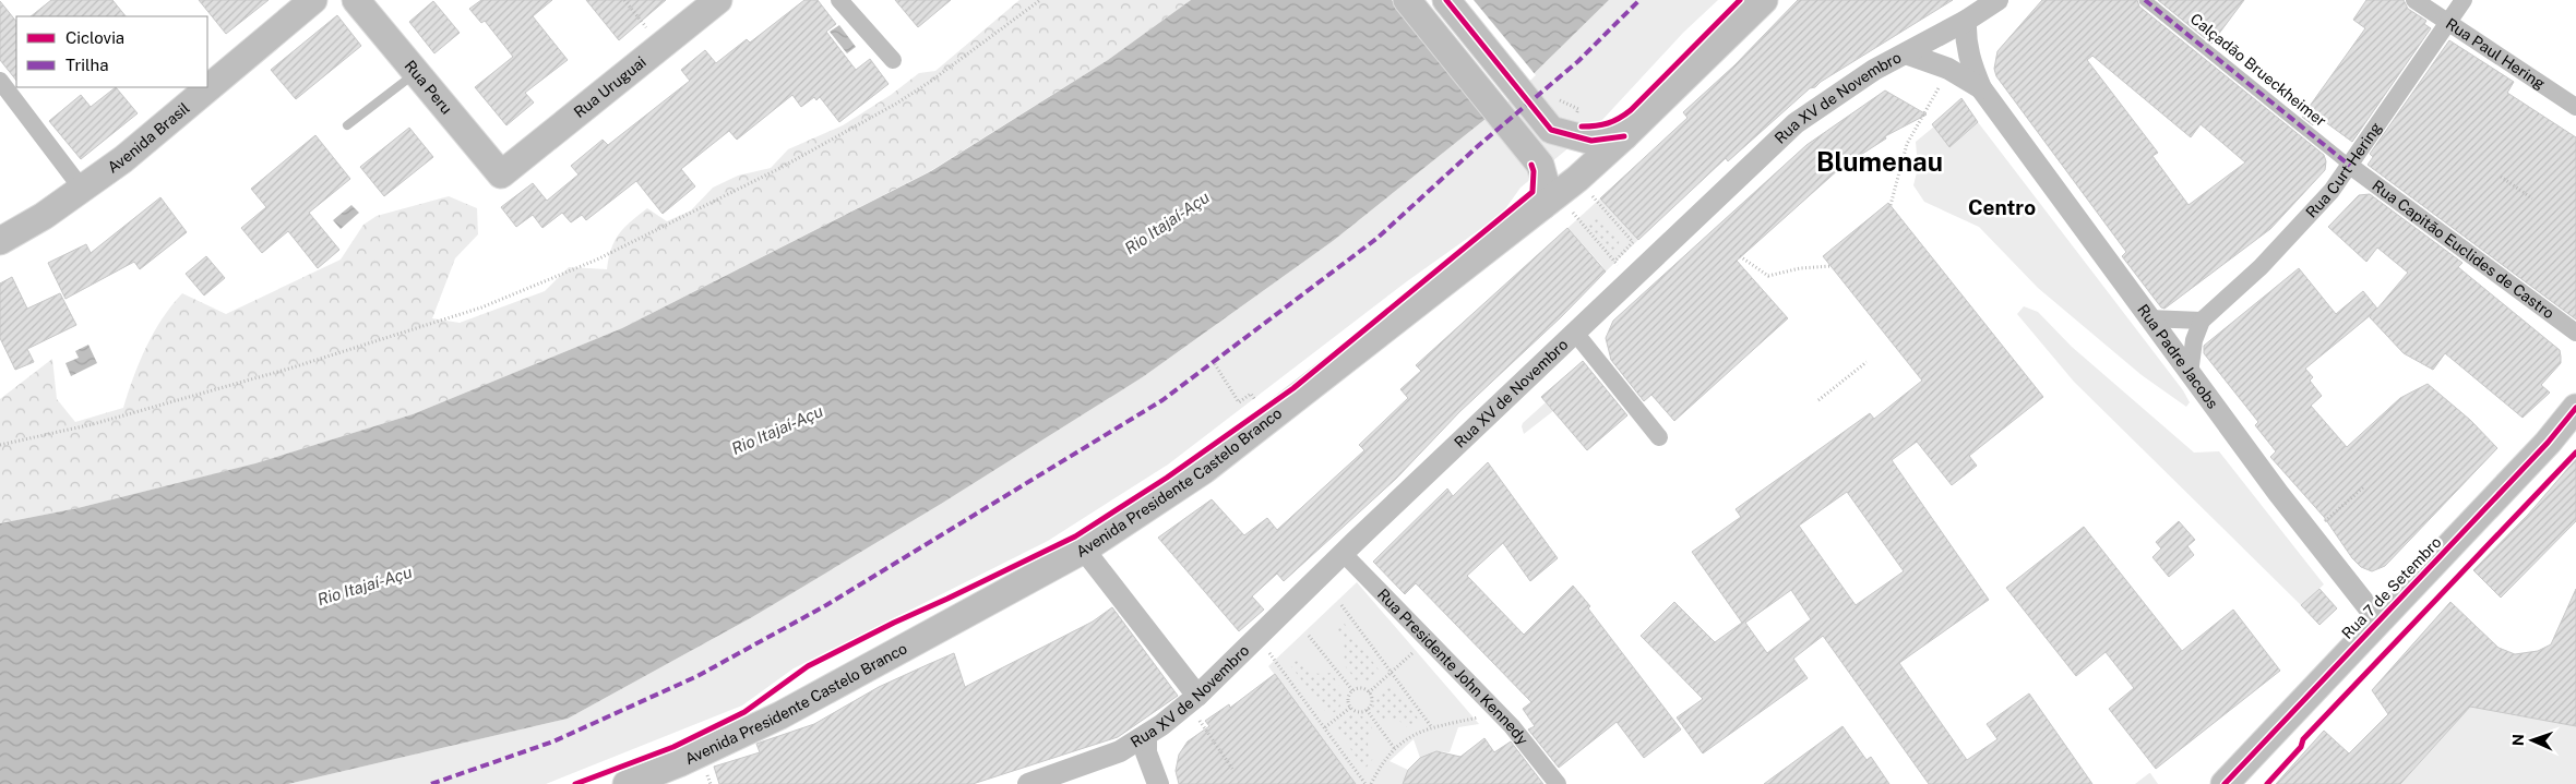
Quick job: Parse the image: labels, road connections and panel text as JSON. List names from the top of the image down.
{
  "streets": {
    "main road": [
      "Rua Peru",
      "Rua Uruguai",
      "Avenida Brasil",
      "Avenida Presidente Castelo Branco",
      "Rua 7 de Setembro"
    ],
    "street": [
      "Rua Paul Hering",
      "Calçadão Brueckheimer",
      "Rua XV de Novembro",
      "Rua Curt Hering",
      "Rua Capitão Euclides de Castro",
      "Rua Padre Jacobs",
      "Rua Presidente John Kennedy"
    ]
  },
  "crossings": [
    ["Rua Paul Hering", "Rua Curt Hering"],
    ["Calçadão Brueckheimer", "Rua Curt Hering"],
    ["Calçadão Brueckheimer", "Rua Capitão Euclides de Castro"],
    ["Rua Peru", "Rua Uruguai"],
    ["Rua XV de Novembro", "Rua Padre Jacobs"],
    ["Rua XV de Novembro", "Rua Presidente John Kennedy"],
    ["Rua Curt Hering", "Rua Capitão Euclides de Castro"],
    ["Rua Curt Hering", "Rua Padre Jacobs"],
    ["Rua Padre Jacobs", "Rua 7 de Setembro"]
  ],
  "districts": ["Blumenau", "Centro"],
  "water": ["Rio Itajaí-Açu"],
  "legend": ["Ciclovia", "Trilha"],
  "north": "left"
}
